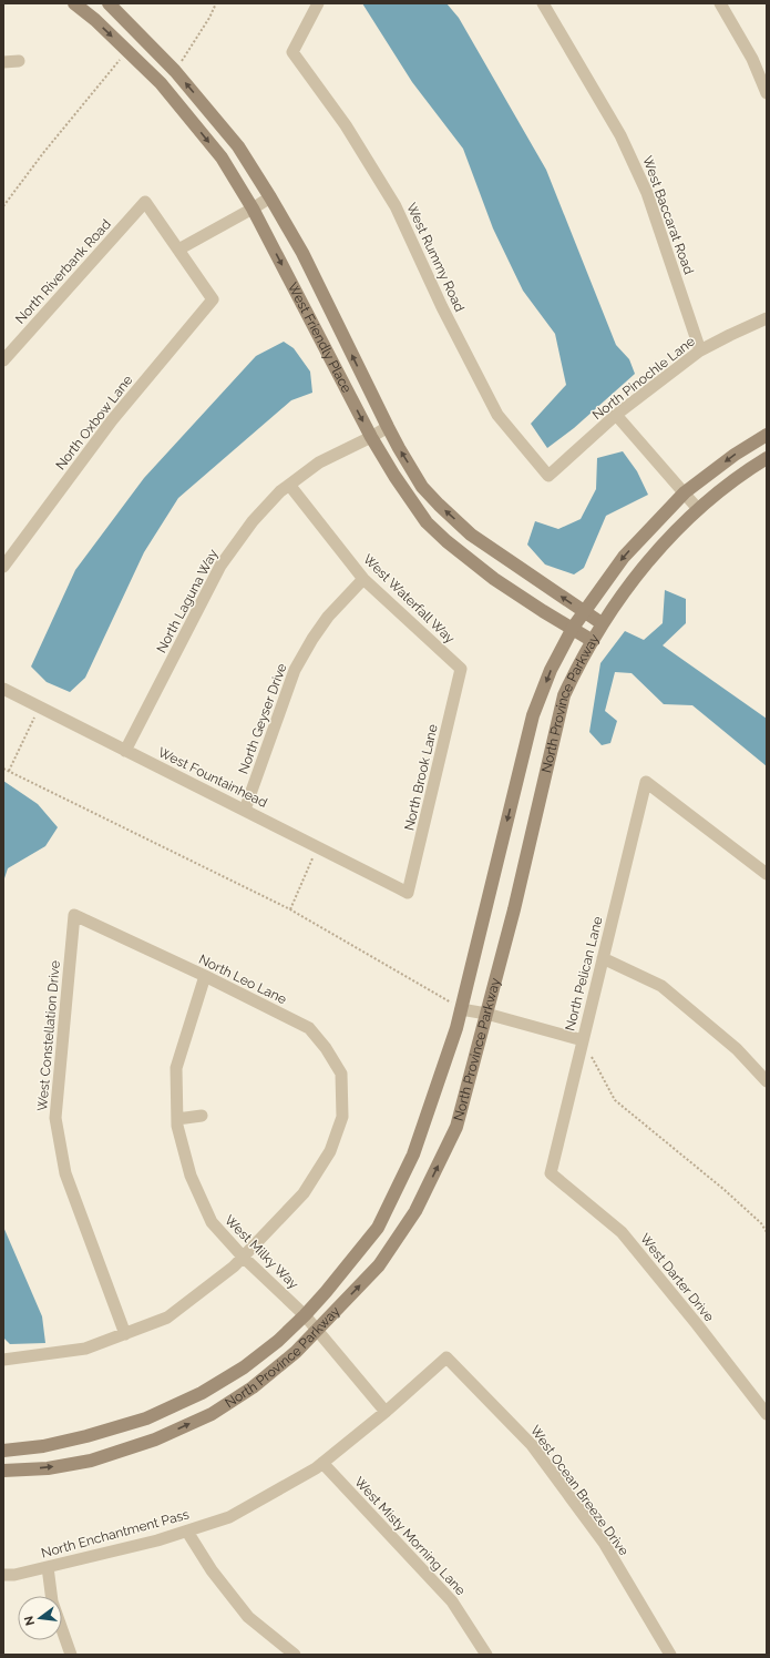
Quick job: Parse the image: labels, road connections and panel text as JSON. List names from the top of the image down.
{
  "streets": {
    "street": [
      "West Baccarat Road",
      "West Rummy Road",
      "North Riverbank Road",
      "West Friendly Place",
      "North Pinochle Lane",
      "North Oxbow Lane",
      "West Waterfall Way",
      "North Laguna Way",
      "North Province Parkway",
      "North Geyser Drive",
      "West Fountainhead",
      "North Brook Lane",
      "North Pelican Lane",
      "North Leo Lane",
      "West Constellation Drive",
      "West Milky Way",
      "West Darter Drive",
      "West Ocean Breeze Drive",
      "North Enchantment Pass",
      "West Misty Morning Lane"
    ]
  },
  "crossings": [
    ["West Baccarat Road", "North Pinochle Lane"],
    ["West Rummy Road", "North Pinochle Lane"],
    ["North Riverbank Road", "North Oxbow Lane"],
    ["West Friendly Place", "North Laguna Way"],
    ["West Friendly Place", "North Province Parkway"],
    ["West Waterfall Way", "North Laguna Way"],
    ["West Waterfall Way", "North Geyser Drive"],
    ["West Waterfall Way", "North Brook Lane"],
    ["North Laguna Way", "West Fountainhead"],
    ["North Province Parkway", "West Milky Way"],
    ["North Geyser Drive", "West Fountainhead"],
    ["West Fountainhead", "North Brook Lane"],
    ["North Pelican Lane", "West Darter Drive"],
    ["North Leo Lane", "West Constellation Drive"],
    ["North Leo Lane", "West Milky Way"],
    ["West Milky Way", "North Enchantment Pass"],
    ["West Ocean Breeze Drive", "North Enchantment Pass"],
    ["North Enchantment Pass", "West Misty Morning Lane"]
  ],
  "north": "left"
}
